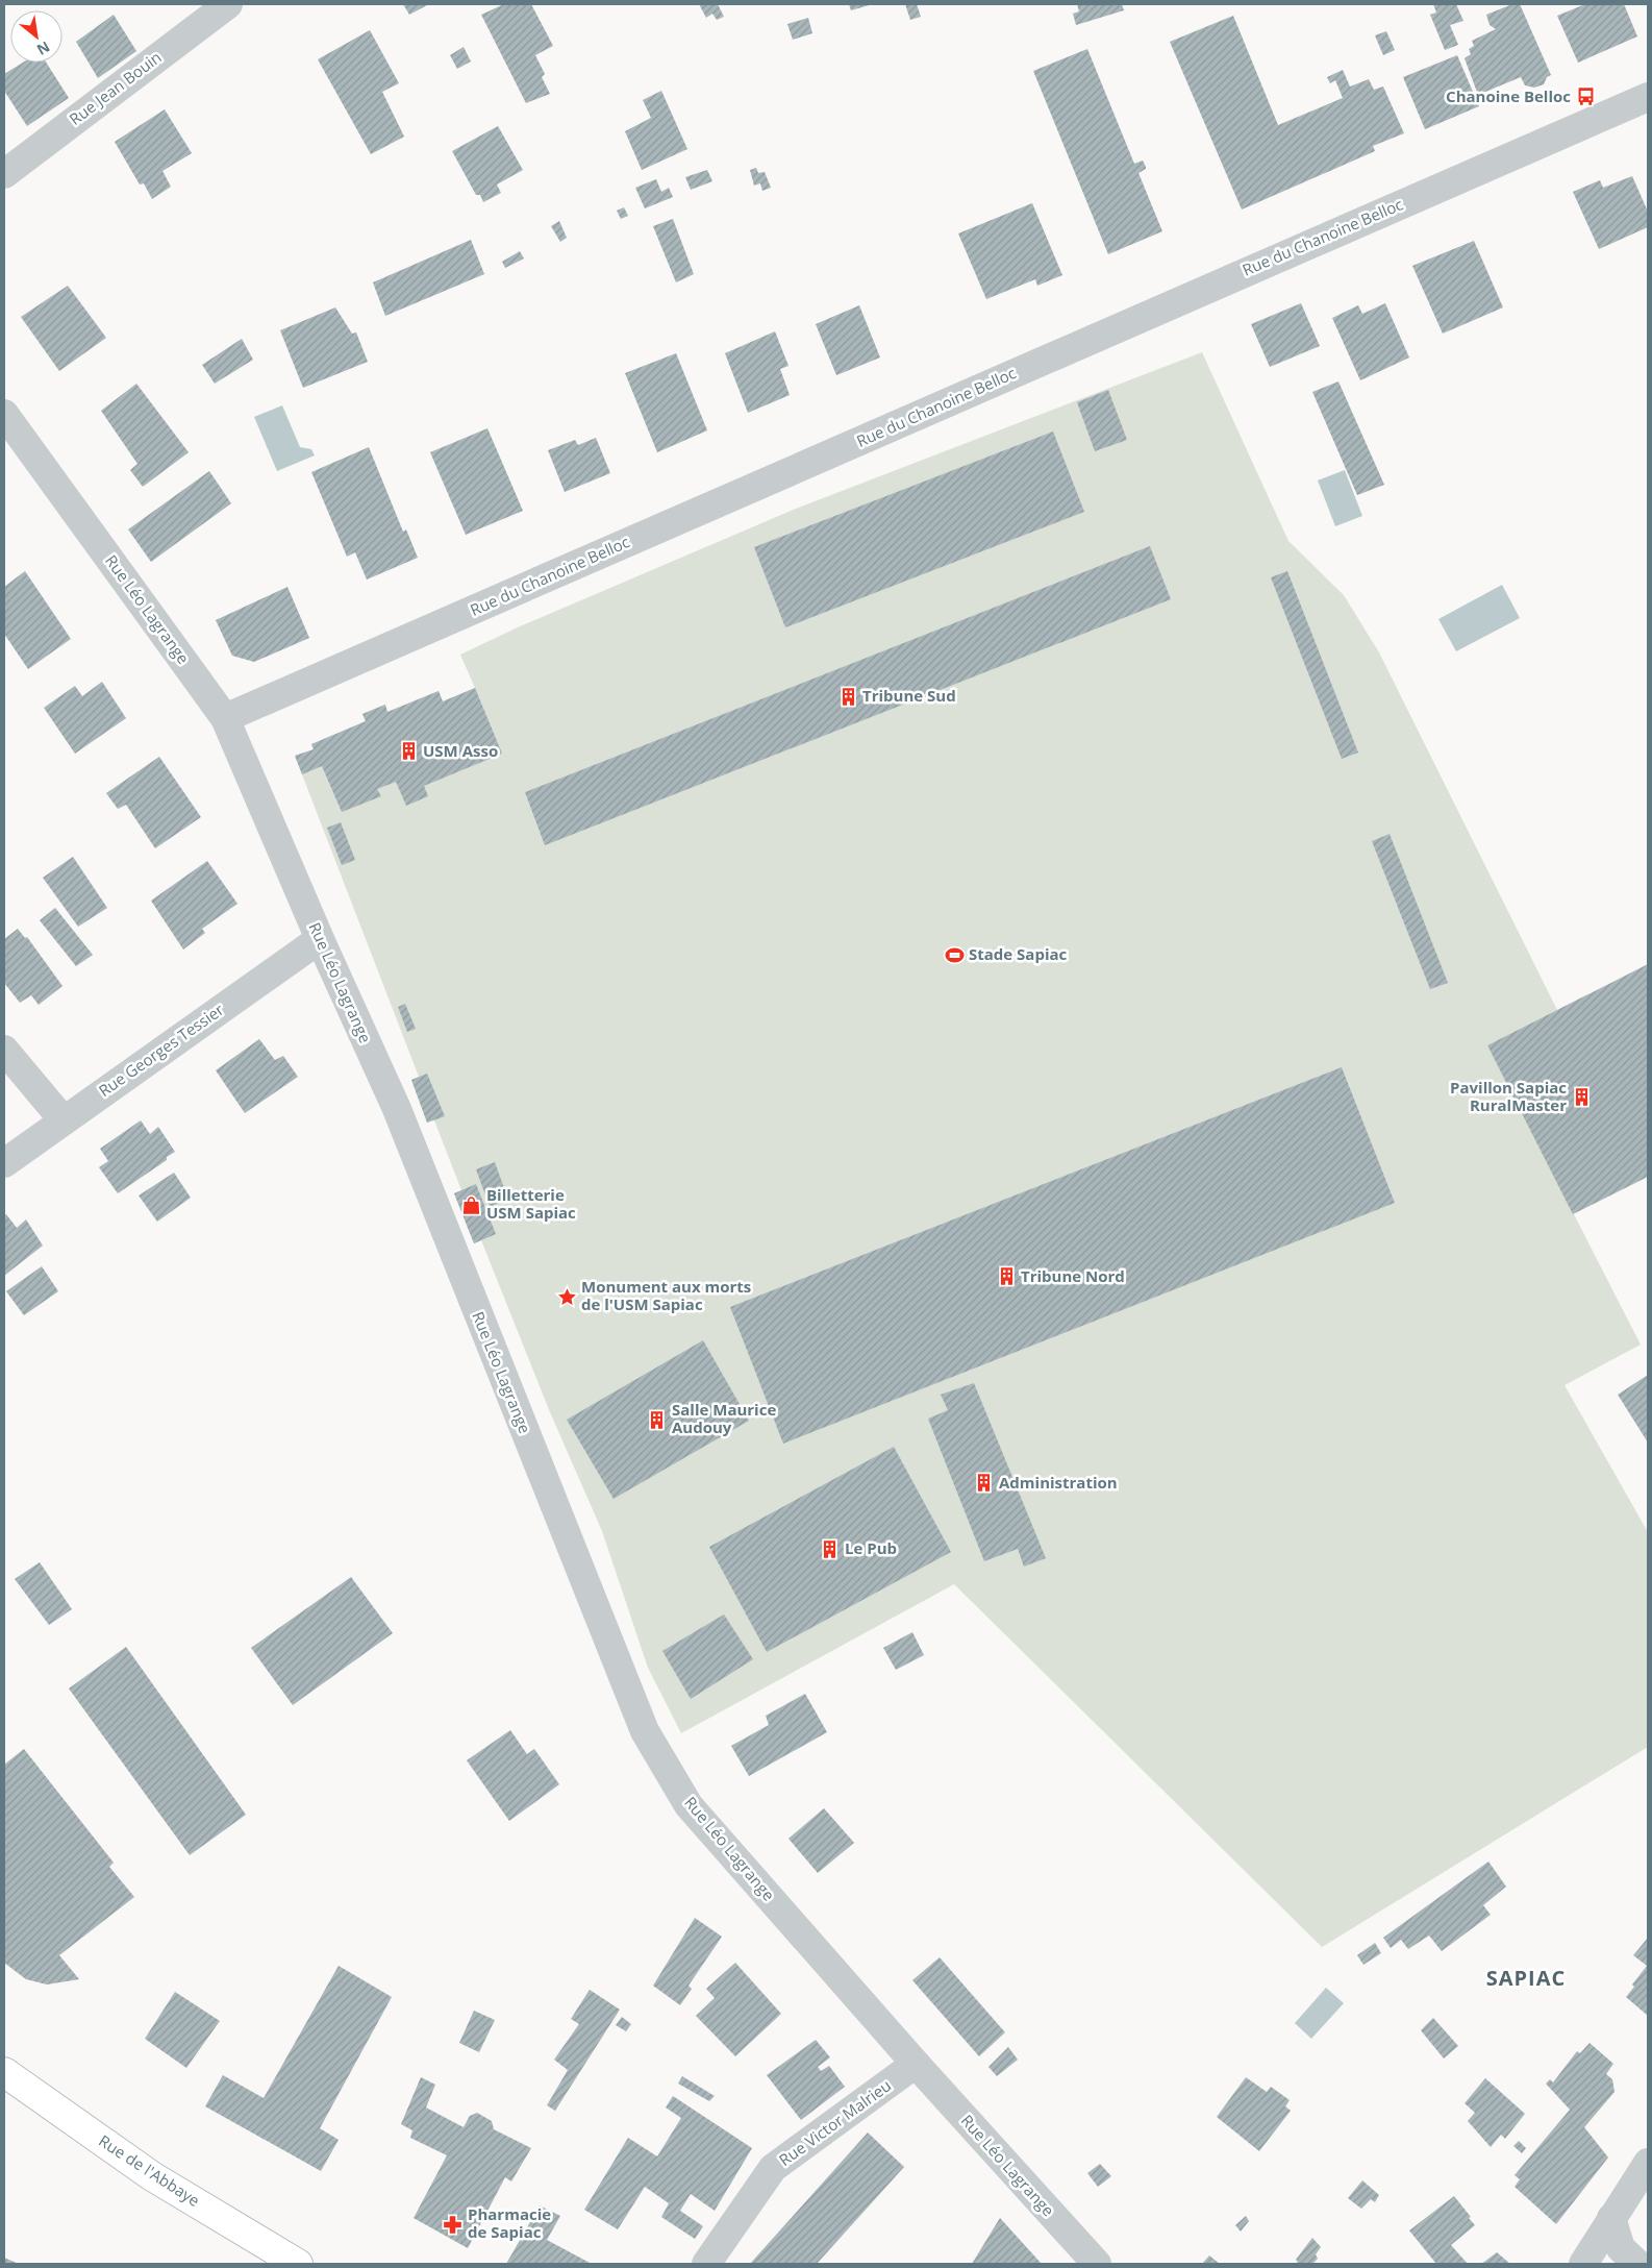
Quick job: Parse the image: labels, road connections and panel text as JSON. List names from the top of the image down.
{
  "streets": {
    "main road": ["Rue de l'Abbaye"],
    "street": [
      "Rue Jean Bouin",
      "Rue du Chanoine Belloc",
      "Rue Léo Lagrange",
      "Rue Georges Tessier",
      "Rue Victor Malrieu"
    ]
  },
  "crossings": [
    ["Rue du Chanoine Belloc", "Rue Léo Lagrange"],
    ["Rue Léo Lagrange", "Rue Georges Tessier"],
    ["Rue Léo Lagrange", "Rue Victor Malrieu"]
  ],
  "districts": ["SAPIAC"],
  "places": {
    "bus stop": ["Chanoine Belloc"],
    "building": [
      "Tribune Sud",
      "USM Asso",
      "Pavillon Sapiac RuralMaster",
      "Tribune Nord",
      "Salle Maurice Audouy",
      "Administration",
      "Le Pub"
    ],
    "sports": ["Stade Sapiac"],
    "shop": ["Billetterie USM Sapiac"],
    "place": ["Monument aux morts de l'USM Sapiac"],
    "pharmacy": ["Pharmacie de Sapiac"]
  },
  "north": "bottom right"
}
